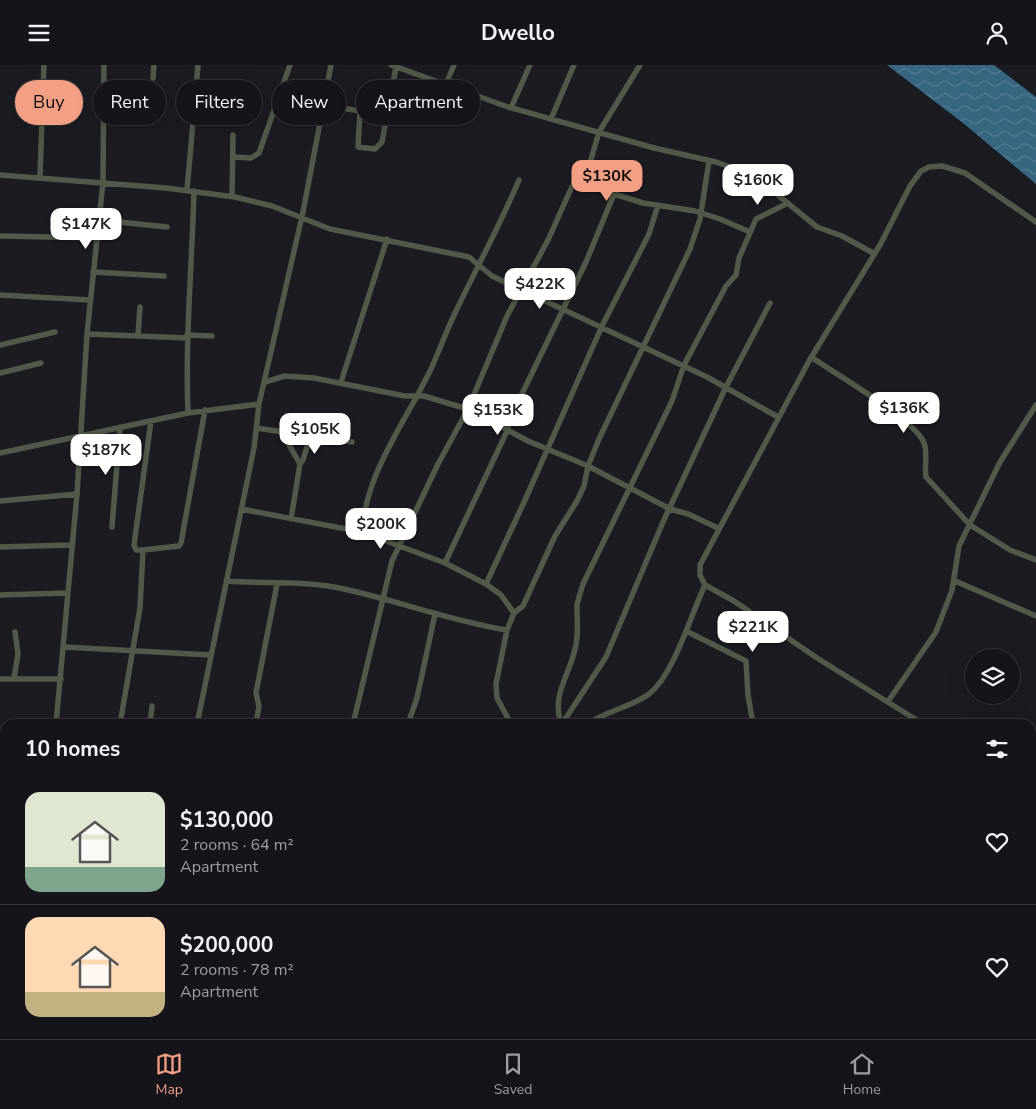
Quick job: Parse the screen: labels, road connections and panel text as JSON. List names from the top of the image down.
{
  "page": {
    "header": "Dwello",
    "chip": [
      "Buy",
      "Rent",
      "Filters",
      "New",
      "Apartment"
    ],
    "price": [
      "$130K",
      "$160K",
      "$147K",
      "$422K",
      "$136K",
      "$153K",
      "$105K",
      "$187K",
      "$200K",
      "$221K"
    ],
    "heading": "10 homes",
    "list": [
      {
        "name": "$130,000",
        "note": "2 rooms · 64 m² · Apartment"
      },
      {
        "name": "$200,000",
        "note": "2 rooms · 78 m² · Apartment"
      }
    ],
    "tabs": ["Map", "Saved", "Home"]
  }
}
